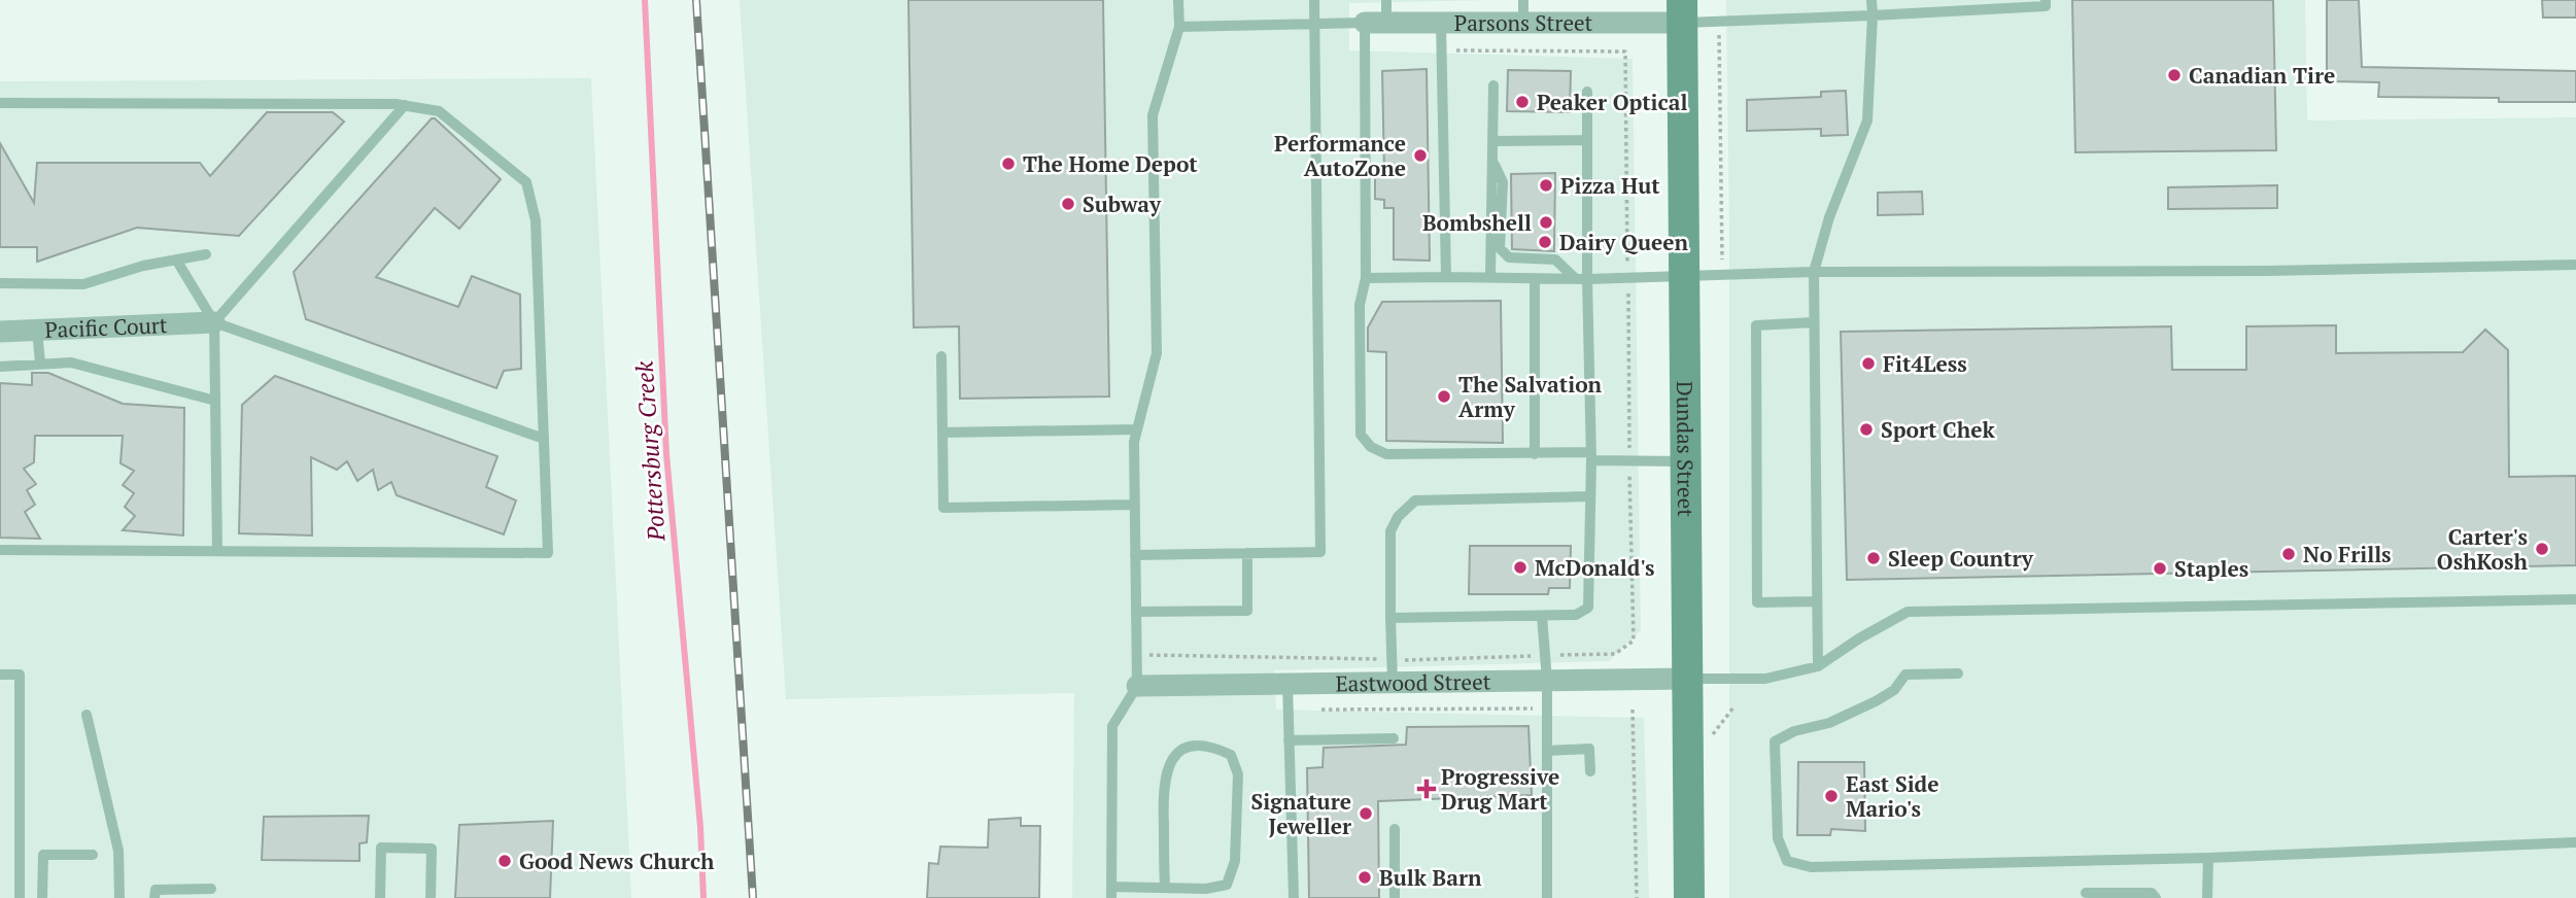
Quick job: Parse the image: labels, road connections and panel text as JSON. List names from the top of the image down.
{
  "streets": {
    "main road": ["Dundas Street"],
    "street": ["Parsons Street", "Pacific Court", "Eastwood Street"]
  },
  "crossings": [
    ["Parsons Street", "Dundas Street"],
    ["Dundas Street", "Eastwood Street"]
  ],
  "water": ["Pottersburg Creek"],
  "places": {
    "other": [
      "Canadian Tire",
      "Peaker Optical",
      "Performance AutoZone",
      "The Home Depot",
      "Pizza Hut",
      "Subway",
      "Bombshell",
      "Dairy Queen",
      "Fit4Less",
      "The Salvation Army",
      "Sport Chek",
      "Carter's OshKosh",
      "No Frills",
      "Sleep Country",
      "McDonald's",
      "Staples",
      "East Side Mario's",
      "Signature Jeweller",
      "Good News Church",
      "Bulk Barn"
    ],
    "health": ["Progressive Drug Mart"]
  }
}
